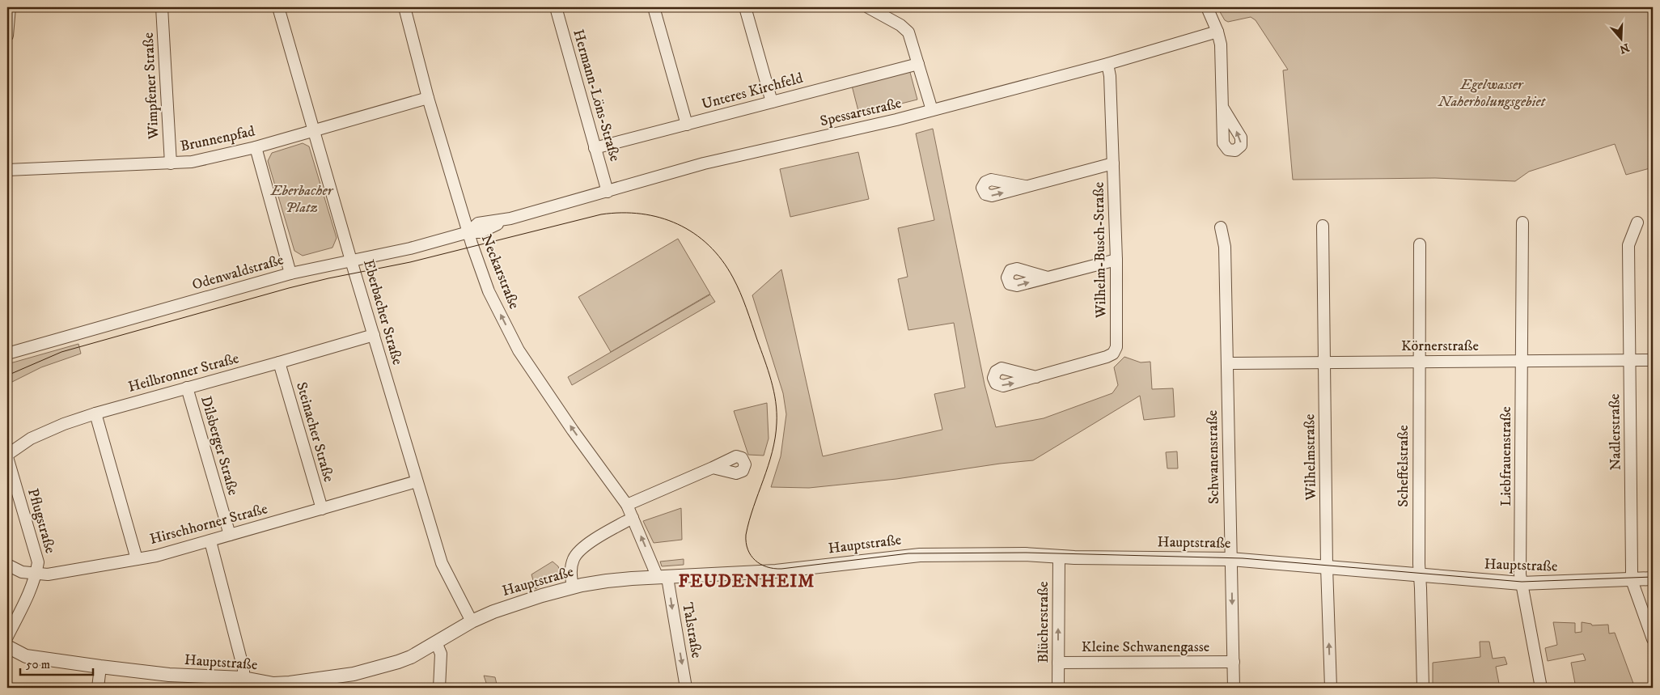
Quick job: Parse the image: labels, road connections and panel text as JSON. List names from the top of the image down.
{
  "streets": {
    "street": [
      "Wimpfener Straße",
      "Unteres Kirchfeld",
      "Hermann-Löns-Straße",
      "Spessartstraße",
      "Brunnenpfad",
      "Wilhelm-Busch-Straße",
      "Neckarstraße",
      "Odenwaldstraße",
      "Eberbacher Straße",
      "Körnerstraße",
      "Heilbronner Straße",
      "Steinacher Straße",
      "Nadlerstraße",
      "Dilsberger Straße",
      "Liebfrauenstraße",
      "Schwanenstraße",
      "Wilhelmstraße",
      "Scheffelstraße",
      "Pflugstraße",
      "Hirschhorner Straße",
      "Hauptstraße",
      "Blücherstraße",
      "Talstraße",
      "Kleine Schwanengasse"
    ]
  },
  "crossings": [
    ["Wimpfener Straße", "Brunnenpfad"],
    ["Unteres Kirchfeld", "Hermann-Löns-Straße"],
    ["Hermann-Löns-Straße", "Spessartstraße"],
    ["Spessartstraße", "Wilhelm-Busch-Straße"],
    ["Spessartstraße", "Neckarstraße"],
    ["Spessartstraße", "Odenwaldstraße"],
    ["Brunnenpfad", "Neckarstraße"],
    ["Brunnenpfad", "Eberbacher Straße"],
    ["Neckarstraße", "Odenwaldstraße"],
    ["Neckarstraße", "Hauptstraße"],
    ["Neckarstraße", "Talstraße"],
    ["Odenwaldstraße", "Eberbacher Straße"],
    ["Eberbacher Straße", "Heilbronner Straße"],
    ["Eberbacher Straße", "Hirschhorner Straße"],
    ["Eberbacher Straße", "Hauptstraße"],
    ["Körnerstraße", "Nadlerstraße"],
    ["Körnerstraße", "Liebfrauenstraße"],
    ["Körnerstraße", "Schwanenstraße"],
    ["Körnerstraße", "Wilhelmstraße"],
    ["Körnerstraße", "Scheffelstraße"],
    ["Heilbronner Straße", "Steinacher Straße"],
    ["Heilbronner Straße", "Dilsberger Straße"],
    ["Heilbronner Straße", "Pflugstraße"],
    ["Steinacher Straße", "Hirschhorner Straße"],
    ["Nadlerstraße", "Hauptstraße"],
    ["Dilsberger Straße", "Hirschhorner Straße"],
    ["Liebfrauenstraße", "Hauptstraße"],
    ["Schwanenstraße", "Hauptstraße"],
    ["Schwanenstraße", "Kleine Schwanengasse"],
    ["Wilhelmstraße", "Hauptstraße"],
    ["Scheffelstraße", "Hauptstraße"],
    ["Pflugstraße", "Hirschhorner Straße"],
    ["Pflugstraße", "Hauptstraße"],
    ["Hauptstraße", "Blücherstraße"],
    ["Hauptstraße", "Talstraße"],
    ["Blücherstraße", "Kleine Schwanengasse"]
  ],
  "one_way": ["Neckarstraße", "Blücherstraße", "Talstraße"],
  "districts": ["FEUDENHEIM"],
  "parks": ["Egelwasser Naherholungsgebiet", "Eberbacher Platz"],
  "scale_bar": "50 m",
  "north": "bottom"
}
